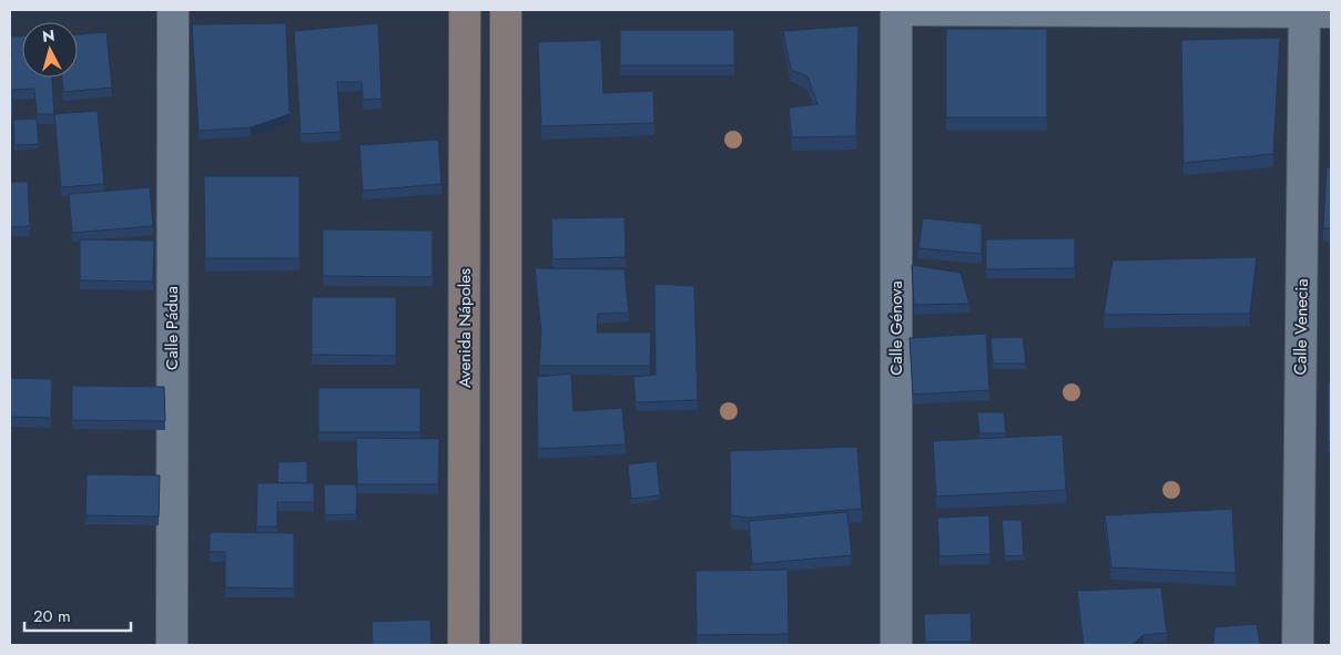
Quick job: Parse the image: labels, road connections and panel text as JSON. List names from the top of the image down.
{
  "streets": {
    "main road": ["Avenida Nápoles"],
    "street": ["Calle Venecia", "Calle Pádua", "Calle Génova"]
  },
  "scale_bar": "20 m",
  "north": "top"
}
